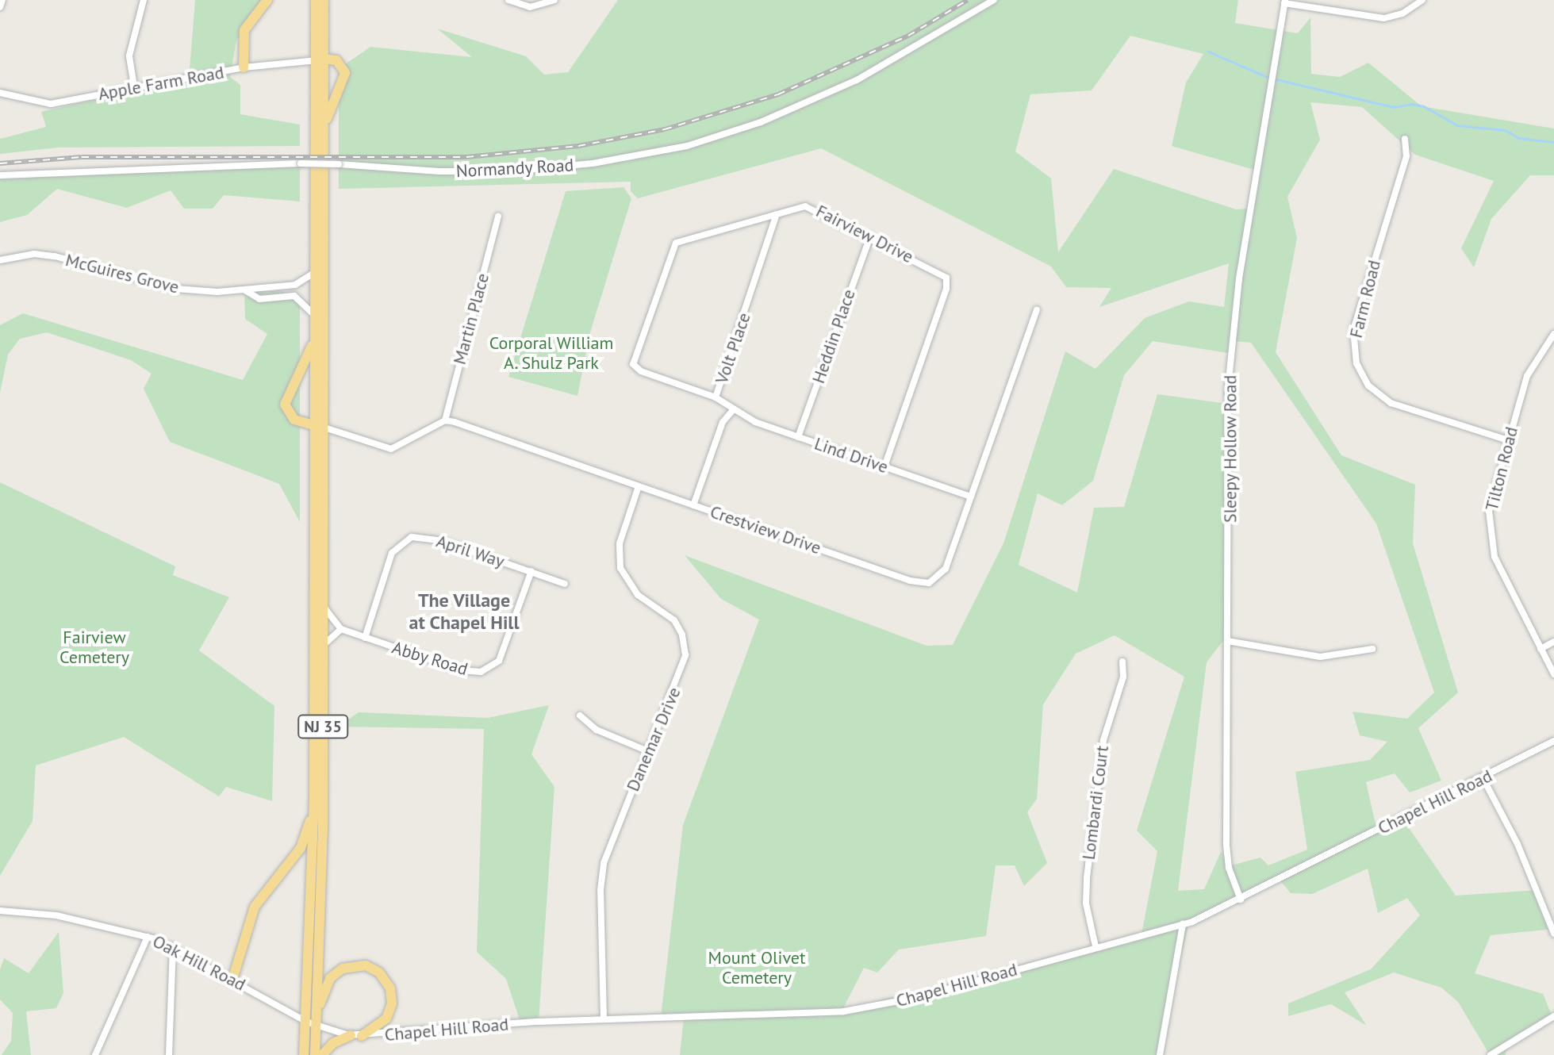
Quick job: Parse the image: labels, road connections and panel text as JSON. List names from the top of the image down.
{
  "streets": {
    "highway": ["NJ 35"],
    "street": [
      "Apple Farm Road",
      "Normandy Road",
      "Fairview Drive",
      "McGuires Grove",
      "Farm Road",
      "Martin Place",
      "Heddin Place",
      "Volt Place",
      "Sleepy Hollow Road",
      "Lind Drive",
      "Tilton Road",
      "Crestview Drive",
      "April Way",
      "Abby Road",
      "Danemar Drive",
      "Chapel Hill Road",
      "Lombardi Court",
      "Oak Hill Road"
    ]
  },
  "crossings": [
    ["Apple Farm Road", "NJ 35"],
    ["Fairview Drive", "Heddin Place"],
    ["Fairview Drive", "Volt Place"],
    ["Fairview Drive", "Lind Drive"],
    ["McGuires Grove", "NJ 35"],
    ["Farm Road", "Tilton Road"],
    ["Martin Place", "Crestview Drive"],
    ["Heddin Place", "Lind Drive"],
    ["Volt Place", "Lind Drive"],
    ["Volt Place", "Crestview Drive"],
    ["Sleepy Hollow Road", "Chapel Hill Road"],
    ["Lind Drive", "Crestview Drive"],
    ["Crestview Drive", "Danemar Drive"],
    ["April Way", "Abby Road"],
    ["NJ 35", "Chapel Hill Road"],
    ["NJ 35", "Oak Hill Road"],
    ["Danemar Drive", "Chapel Hill Road"],
    ["Chapel Hill Road", "Lombardi Court"],
    ["Chapel Hill Road", "Oak Hill Road"]
  ],
  "districts": ["The Village at Chapel Hill"],
  "parks": ["Corporal William A. Shulz Park", "Fairview Cemetery", "Mount Olivet Cemetery"]
}
